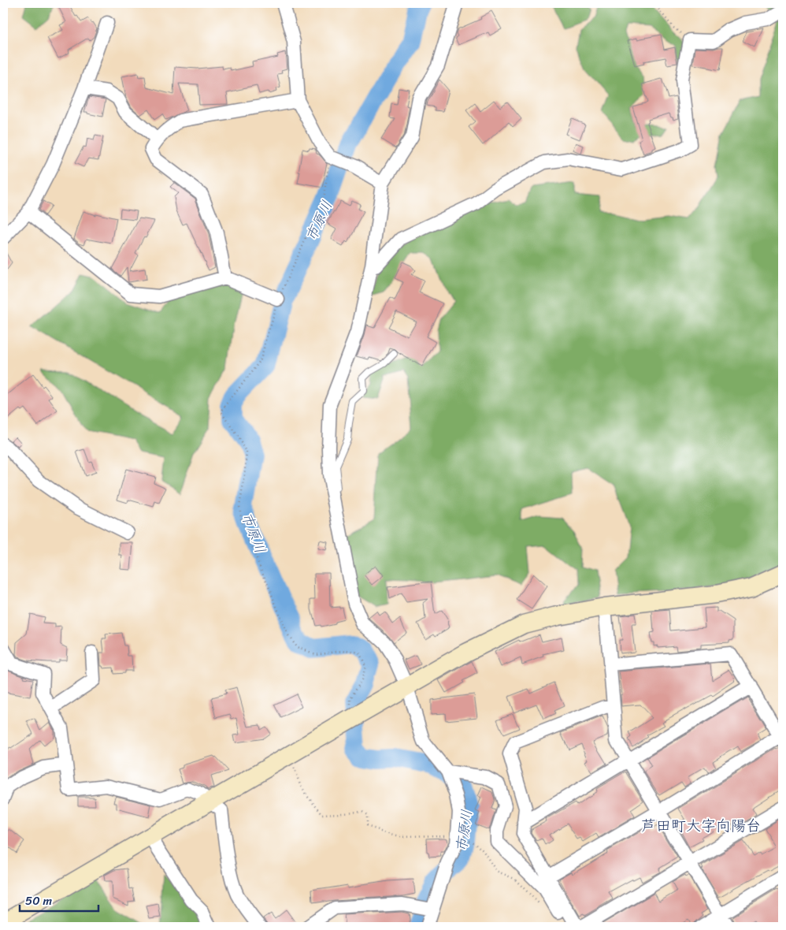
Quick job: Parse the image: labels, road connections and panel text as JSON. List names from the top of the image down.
{
  "districts": ["芦田町大字向陽台"],
  "water": ["市原川"],
  "scale_bar": "50 m"
}
